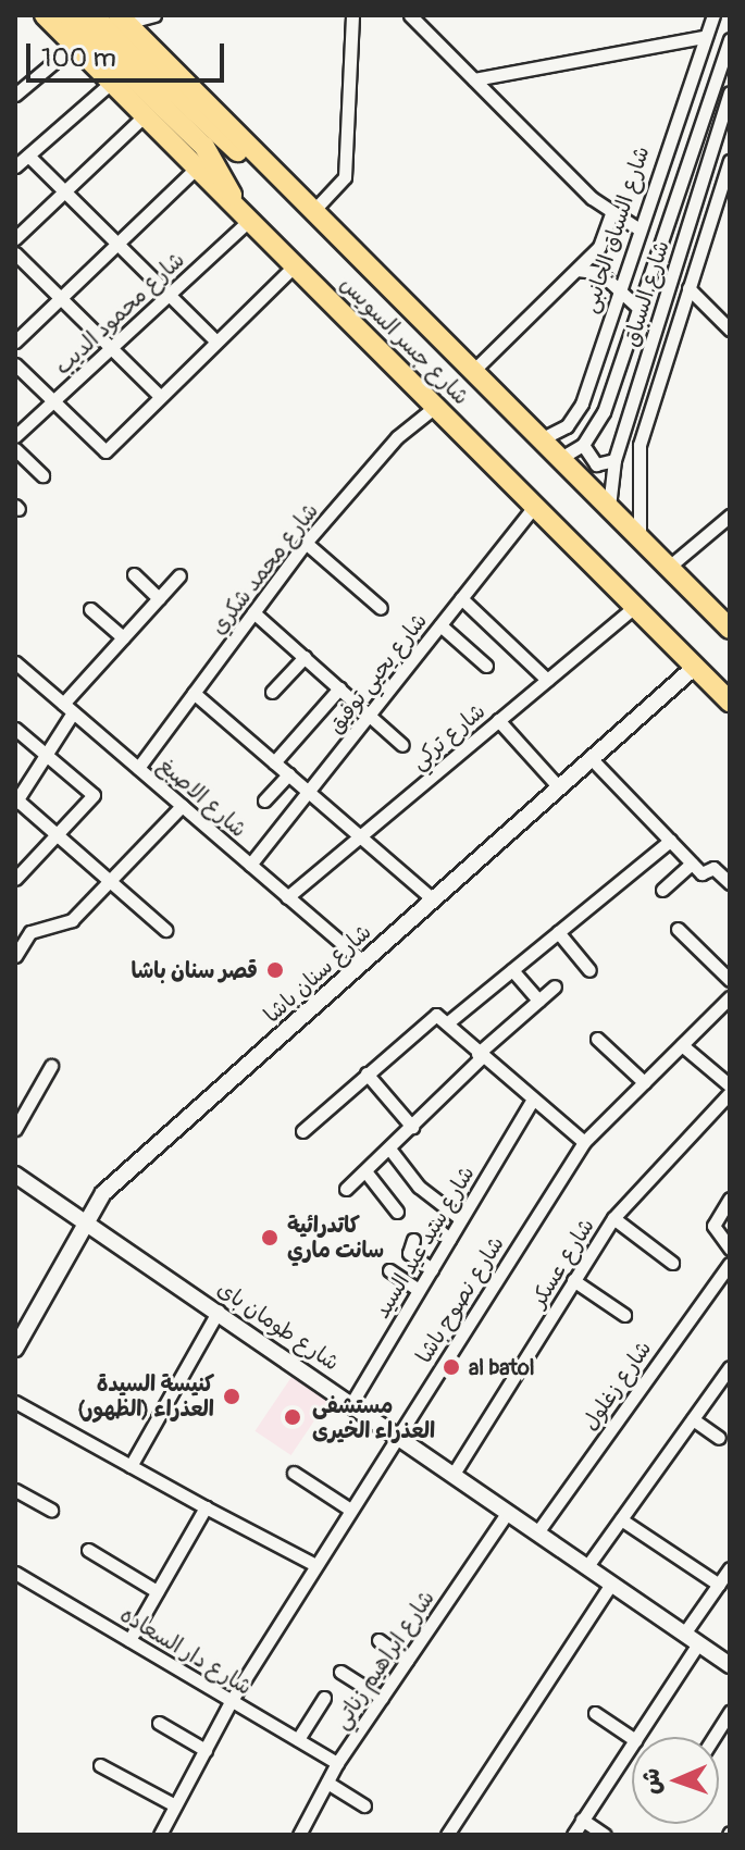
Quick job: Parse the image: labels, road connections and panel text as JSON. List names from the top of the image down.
{
  "streets": {
    "main road": ["شارع جسر السويس"],
    "street": [
      "شارع السباق الجانبى",
      "شارع السباق",
      "شارع محمود الديب",
      "شارع محمد شكري",
      "شارع يحيي توفيق",
      "شارع تركي",
      "شارع الاصبغ",
      "شارع سنان باشا",
      "شارع سيد عيد السيد",
      "شارع عسكر",
      "شارع نصوح باشا",
      "شارع طومان باى",
      "شارع زغلول",
      "شارع دار السعاده",
      "شارع ابراهيم زناتي"
    ]
  },
  "crossings": [
    ["شارع السباق الجانبى", "شارع جسر السويس"],
    ["شارع السباق", "شارع جسر السويس"],
    ["شارع محمود الديب", "شارع جسر السويس"],
    ["شارع جسر السويس", "شارع محمد شكري"],
    ["شارع جسر السويس", "شارع يحيي توفيق"],
    ["شارع جسر السويس", "شارع تركي"],
    ["شارع جسر السويس", "شارع سنان باشا"],
    ["شارع محمد شكري", "شارع الاصبغ"],
    ["شارع يحيي توفيق", "شارع الاصبغ"],
    ["شارع تركي", "شارع الاصبغ"],
    ["شارع الاصبغ", "شارع سنان باشا"],
    ["شارع سنان باشا", "شارع طومان باى"],
    ["شارع سيد عيد السيد", "شارع طومان باى"],
    ["شارع عسكر", "شارع طومان باى"],
    ["شارع نصوح باشا", "شارع طومان باى"],
    ["شارع نصوح باشا", "شارع دار السعاده"],
    ["شارع طومان باى", "شارع زغلول"],
    ["شارع طومان باى", "شارع ابراهيم زناتي"],
    ["شارع دار السعاده", "شارع ابراهيم زناتي"]
  ],
  "places": [
    "قصر سنان باشا",
    "كاتدرائية سانت ماري",
    "al batol",
    "كنيسة السيدة العذراء (الظهور)",
    "مستشفى العذراء الخيرى"
  ],
  "scale_bar": "100 m",
  "north": "left"
}
